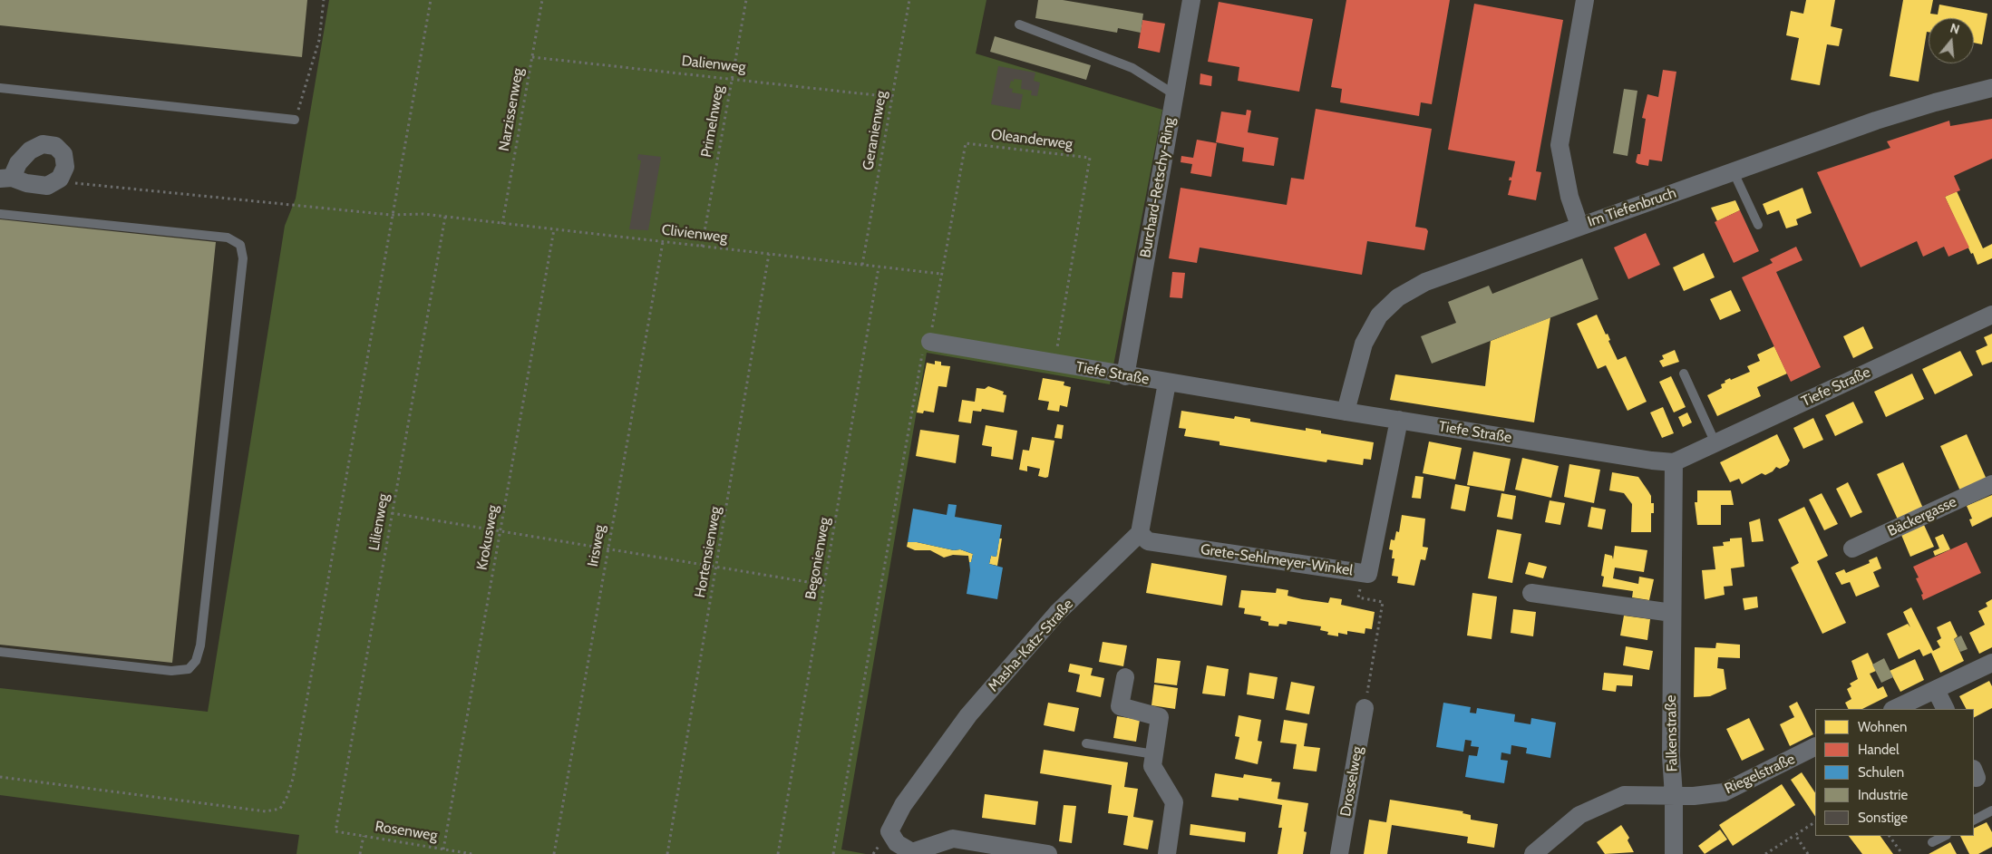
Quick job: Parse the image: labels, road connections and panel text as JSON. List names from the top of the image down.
{
  "streets": {
    "street": [
      "Burchard-Retschy-Ring",
      "Im Tiefenbruch",
      "Tiefe Straße",
      "Bäckergasse",
      "Grete-Sehlmeyer-Winkel",
      "Masha-Katz-Straße",
      "Falkenstraße",
      "Riegelstraße",
      "Drosselweg"
    ],
    "path": [
      "Dalienweg",
      "Narzissenweg",
      "Primelnweg",
      "Geranienweg",
      "Oleanderweg",
      "Clivienweg",
      "Lilienweg",
      "Krokusweg",
      "Irisweg",
      "Hortensienweg",
      "Begonienweg",
      "Rosenweg"
    ]
  },
  "crossings": [
    ["Dalienweg", "Narzissenweg"],
    ["Dalienweg", "Primelnweg"],
    ["Dalienweg", "Geranienweg"],
    ["Narzissenweg", "Clivienweg"],
    ["Primelnweg", "Clivienweg"],
    ["Geranienweg", "Clivienweg"],
    ["Oleanderweg", "Clivienweg"],
    ["Oleanderweg", "Tiefe Straße"],
    ["Burchard-Retschy-Ring", "Tiefe Straße"],
    ["Im Tiefenbruch", "Tiefe Straße"],
    ["Clivienweg", "Lilienweg"],
    ["Clivienweg", "Krokusweg"],
    ["Clivienweg", "Irisweg"],
    ["Clivienweg", "Hortensienweg"],
    ["Clivienweg", "Begonienweg"],
    ["Tiefe Straße", "Grete-Sehlmeyer-Winkel"],
    ["Tiefe Straße", "Falkenstraße"],
    ["Lilienweg", "Rosenweg"],
    ["Krokusweg", "Rosenweg"],
    ["Grete-Sehlmeyer-Winkel", "Masha-Katz-Straße"],
    ["Falkenstraße", "Riegelstraße"]
  ],
  "legend": [
    "Wohnen",
    "Handel",
    "Schulen",
    "Industrie",
    "Sonstige"
  ],
  "north": "top"
}
